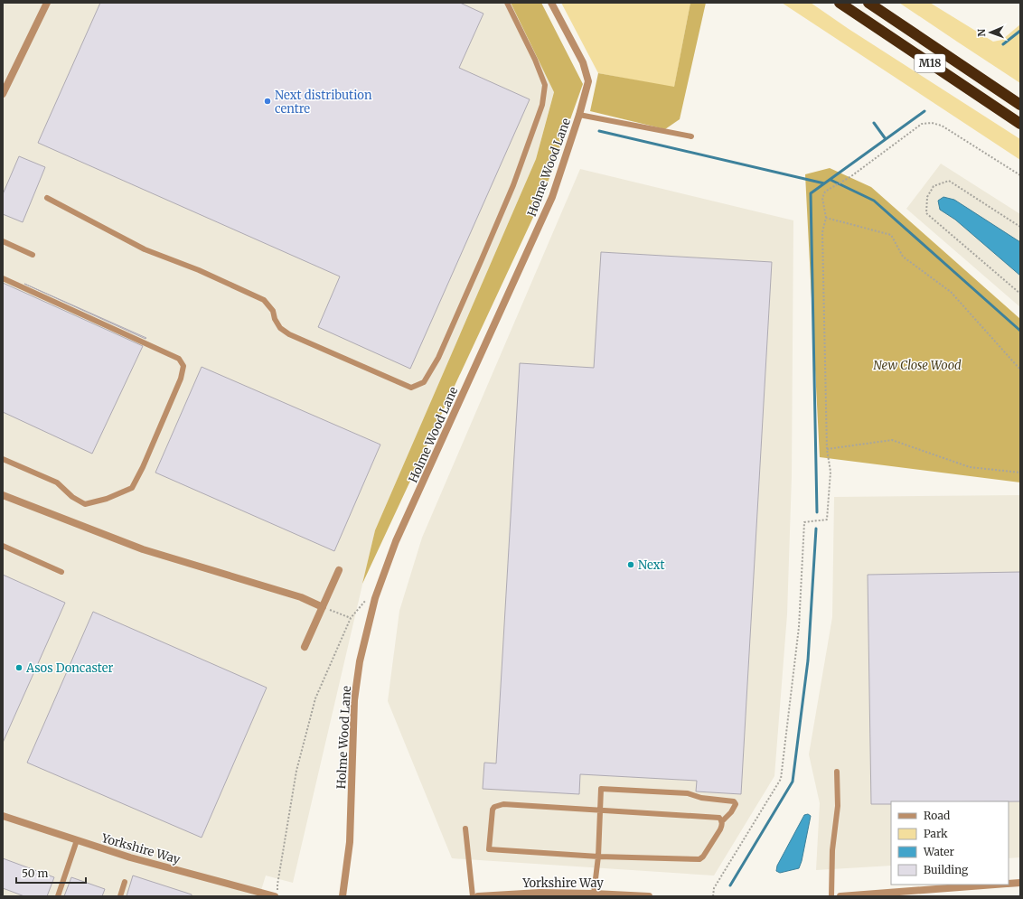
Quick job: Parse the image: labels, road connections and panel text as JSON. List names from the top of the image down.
{
  "streets": {
    "highway": ["M18"],
    "street": ["Holme Wood Lane", "Yorkshire Way"]
  },
  "parks": ["New Close Wood"],
  "places": ["Next distribution centre", "Next", "Asos Doncaster"],
  "legend": [
    "Road",
    "Park",
    "Water",
    "Building"
  ],
  "scale_bar": "50 m",
  "north": "left"
}
